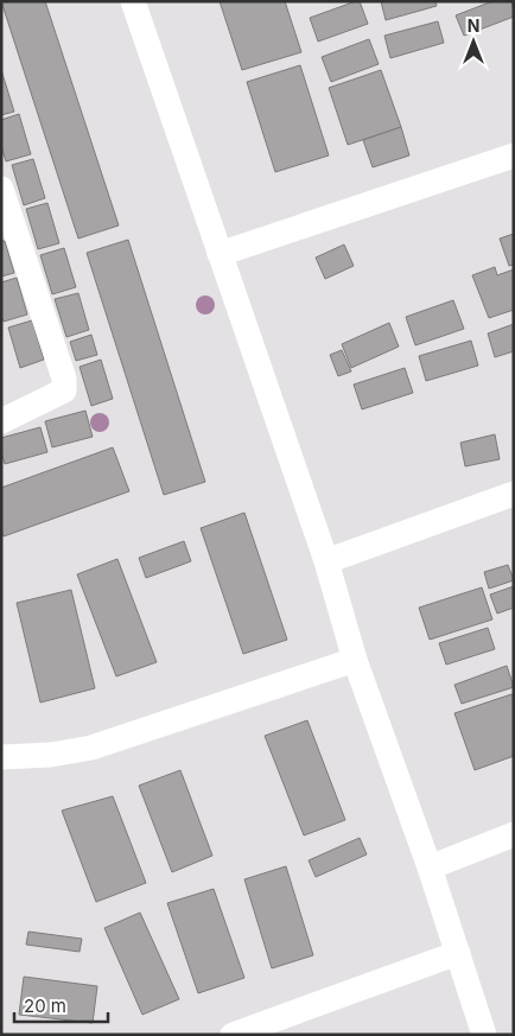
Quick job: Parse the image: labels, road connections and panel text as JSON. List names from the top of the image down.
{
  "scale_bar": "20 m",
  "north": "top"
}
